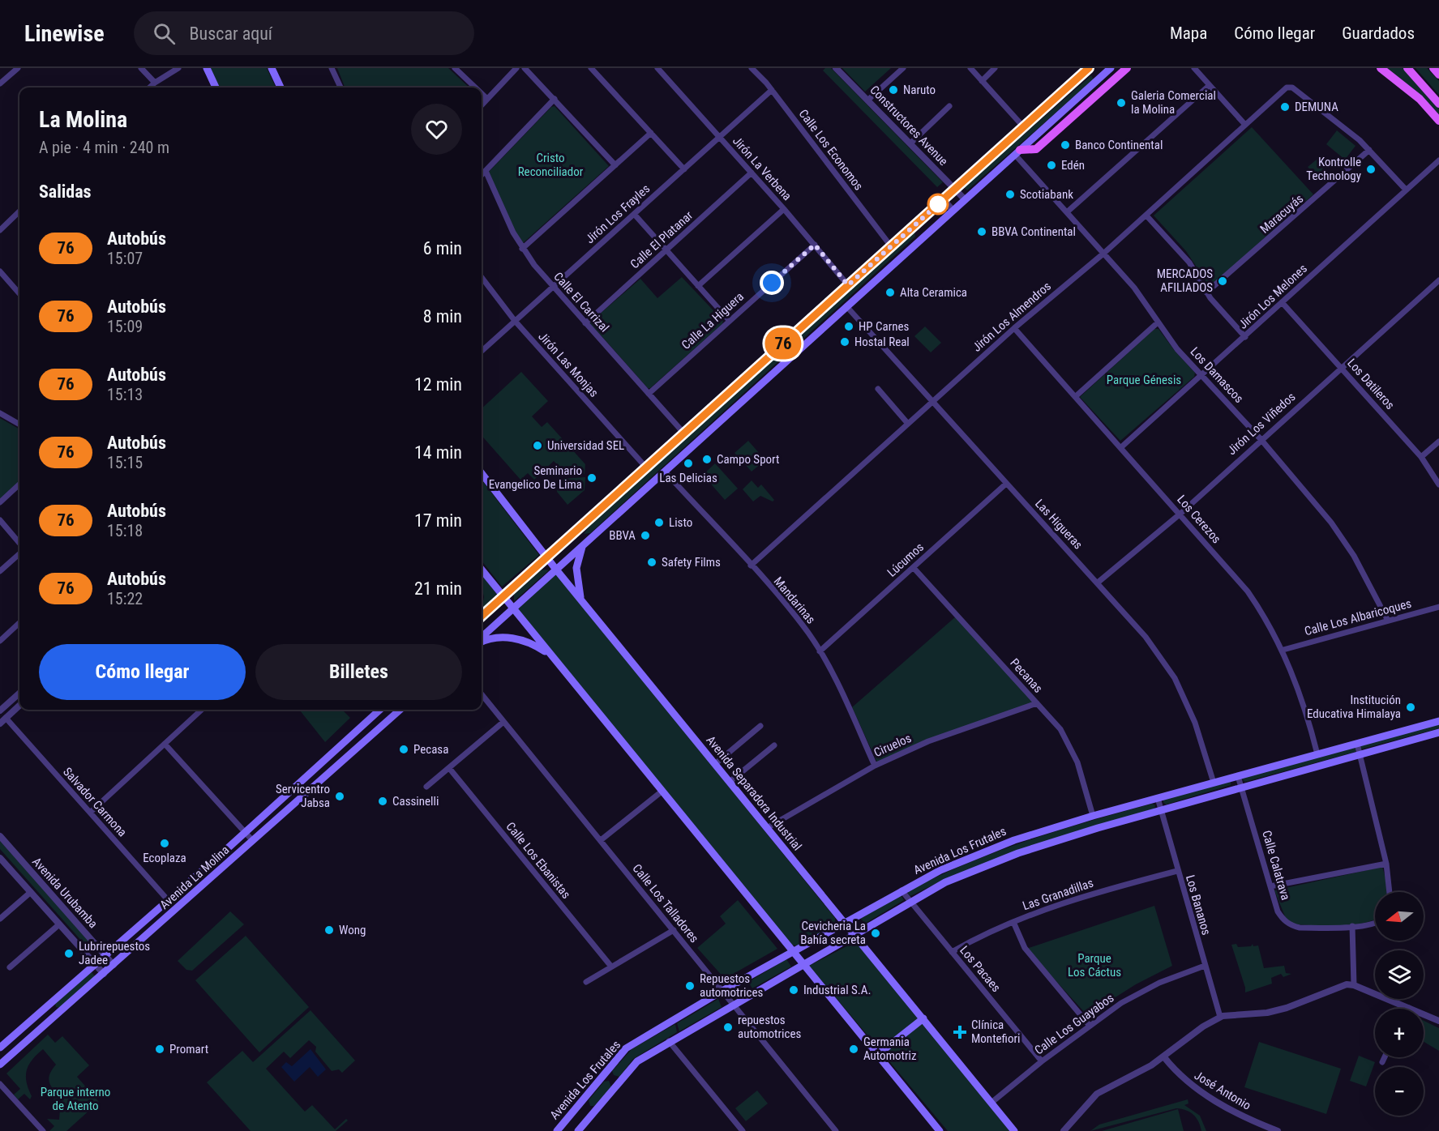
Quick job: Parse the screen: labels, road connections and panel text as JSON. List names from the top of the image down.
{
  "streets": {
    "main road": ["Avenida Separadora Industrial", "Avenida Los Frutales", "Avenida La Molina"],
    "street": [
      "Constructores Avenue",
      "Calle Los Economos",
      "Jirón La Verbena",
      "Jirón Los Frayles",
      "Maracuyás",
      "Calle El Platanar",
      "Jirón Los Melones",
      "Calle El Carrizal",
      "Jirón Los Almendros",
      "Calle La Higuera",
      "Jirón Las Monjas",
      "Los Damascos",
      "Los Datileros",
      "Jirón Los Viñedos",
      "Los Cerezos",
      "Las Higueras",
      "Lúcumos",
      "Mandarinas",
      "Calle Los Albaricoques",
      "Pecanas",
      "Ciruelos",
      "Salvador Carmona",
      "Calle Los Ebanistas",
      "Calle Calatrava",
      "Avenida Urubamba",
      "Las Granadillas",
      "Calle Los Talladores",
      "Los Bananos",
      "Los Pacaes",
      "Calle Los Guayabos",
      "José Antonio"
    ]
  },
  "crossings": [
    ["Calle Los Economos", "Jirón Los Frayles"],
    ["Jirón La Verbena", "Jirón Los Frayles"],
    ["Jirón La Verbena", "Calle El Platanar"],
    ["Jirón La Verbena", "Calle La Higuera"],
    ["Jirón Los Frayles", "Calle El Carrizal"],
    ["Jirón Los Frayles", "Jirón Las Monjas"],
    ["Maracuyás", "Jirón Los Almendros"],
    ["Calle El Platanar", "Calle El Carrizal"],
    ["Jirón Los Melones", "Los Damascos"],
    ["Jirón Los Melones", "Los Datileros"],
    ["Jirón Los Melones", "Los Cerezos"],
    ["Calle El Carrizal", "Calle La Higuera"],
    ["Jirón Los Almendros", "Los Damascos"],
    ["Jirón Los Almendros", "Los Cerezos"],
    ["Jirón Los Almendros", "Las Higueras"],
    ["Jirón Los Almendros", "Mandarinas"],
    ["Los Damascos", "Jirón Los Viñedos"],
    ["Los Damascos", "Calle Los Albaricoques"],
    ["Los Datileros", "Jirón Los Viñedos"],
    ["Jirón Los Viñedos", "Los Cerezos"],
    ["Jirón Los Viñedos", "Las Higueras"],
    ["Los Cerezos", "Calle Los Albaricoques"],
    ["Los Cerezos", "Avenida Los Frutales"],
    ["Las Higueras", "Lúcumos"],
    ["Las Higueras", "Avenida Los Frutales"],
    ["Lúcumos", "Mandarinas"],
    ["Lúcumos", "Pecanas"],
    ["Mandarinas", "Ciruelos"],
    ["Pecanas", "Ciruelos"],
    ["Pecanas", "Avenida Los Frutales"],
    ["Ciruelos", "Avenida Separadora Industrial"],
    ["Avenida Separadora Industrial", "Avenida Los Frutales"],
    ["Avenida Separadora Industrial", "Calle Los Guayabos"],
    ["Salvador Carmona", "Avenida La Molina"],
    ["Avenida Los Frutales", "Calle Calatrava"],
    ["Avenida Los Frutales", "Calle Los Talladores"],
    ["Avenida Los Frutales", "Los Bananos"],
    ["Avenida Los Frutales", "Los Pacaes"],
    ["Avenida La Molina", "Avenida Urubamba"],
    ["Las Granadillas", "Los Bananos"],
    ["Las Granadillas", "Los Pacaes"],
    ["Los Bananos", "Calle Los Guayabos"],
    ["Los Pacaes", "Calle Los Guayabos"]
  ],
  "parks": [
    "Cristo Reconciliador",
    "Parque Génesis",
    "Parque Los Cáctus",
    "Parque interno de Atento"
  ],
  "places": {
    "other": [
      "Naruto",
      "Galeria Comercial la Molina",
      "DEMUNA",
      "Banco Continental",
      "Edén",
      "Kontrolle Technology",
      "Scotiabank",
      "BBVA Continental",
      "MERCADOS AFILIADOS",
      "Alta Ceramica",
      "HP Carnes",
      "Hostal Real",
      "Universidad SEL",
      "Campo Sport",
      "Las Delicias",
      "Seminario Evangelico De Lima",
      "Listo",
      "BBVA",
      "Safety Films",
      "Institución Educativa Himalaya",
      "Pecasa",
      "Servicentro Jabsa",
      "Cassinelli",
      "Ecoplaza",
      "Wong",
      "Cevicheria La Bahía secreta",
      "Lubrirepuestos Jadee",
      "Repuestos automotrices",
      "Industrial S.A.",
      "repuestos automotrices",
      "Promart",
      "Germania Automotriz"
    ],
    "health": ["Clínica Montefiori"]
  },
  "lines": ["bus line 76"],
  "north": "left",
  "page": {
    "header": "Linewise",
    "search": "Buscar aquí",
    "nav": ["Mapa", "Cómo llegar", "Guardados"],
    "on_map": "76",
    "heading": [
      ["La Molina", "A pie · 4 min · 240 m"],
      "Salidas"
    ],
    "list": [
      {
        "mark": "76",
        "name": "Autobús",
        "note": "15:07",
        "value": "6 min"
      },
      {
        "mark": "76",
        "name": "Autobús",
        "note": "15:09",
        "value": "8 min"
      },
      {
        "mark": "76",
        "name": "Autobús",
        "note": "15:13",
        "value": "12 min"
      },
      {
        "mark": "76",
        "name": "Autobús",
        "note": "15:15",
        "value": "14 min"
      },
      {
        "mark": "76",
        "name": "Autobús",
        "note": "15:18",
        "value": "17 min"
      },
      {
        "mark": "76",
        "name": "Autobús",
        "note": "15:22",
        "value": "21 min"
      }
    ],
    "buttons": ["Cómo llegar", "Billetes"],
    "map_buttons": ["+", "−"]
  }
}
